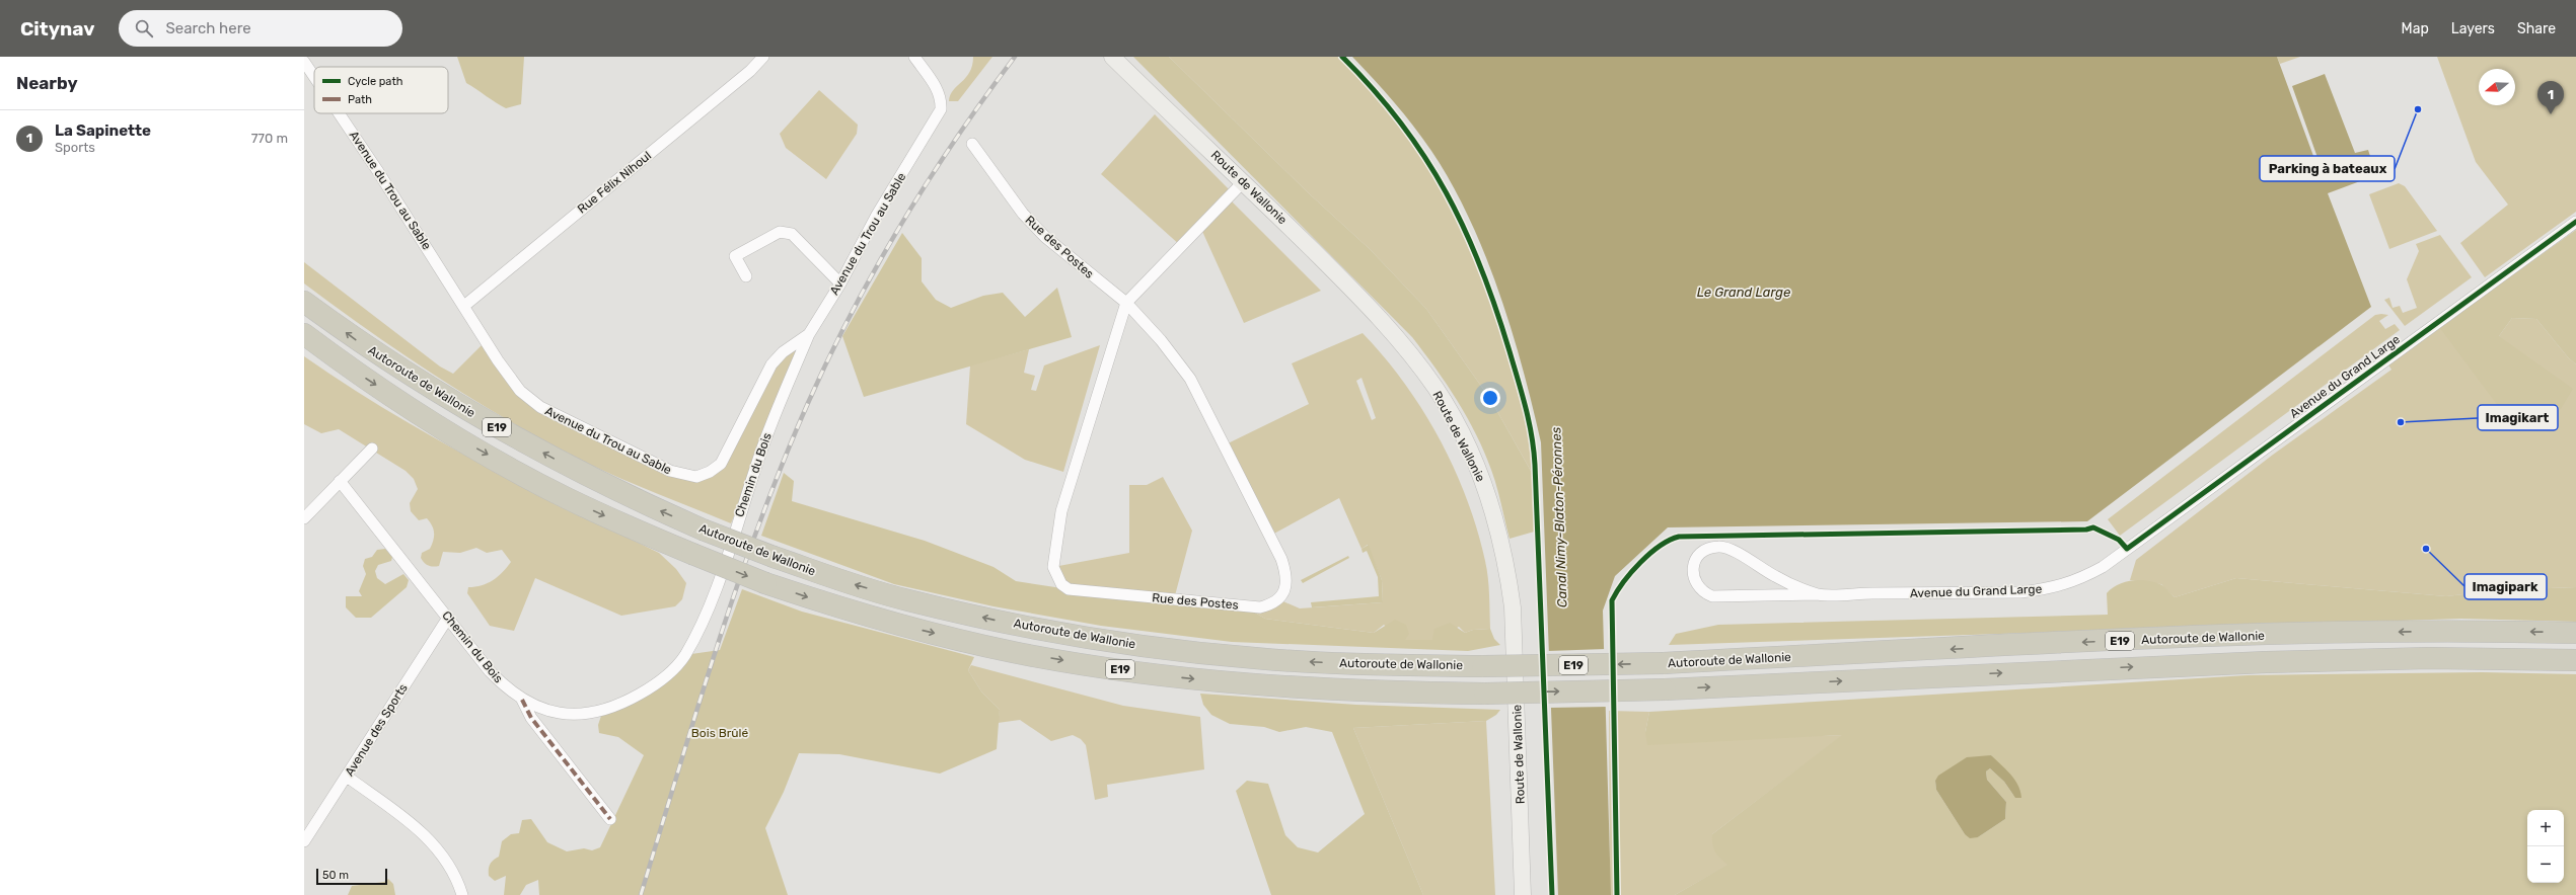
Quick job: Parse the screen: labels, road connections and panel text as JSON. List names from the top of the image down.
{
  "streets": {
    "highway": ["Autoroute de Wallonie", "E19"],
    "main road": ["Route de Wallonie"],
    "street": [
      "Rue Félix Nihoul",
      "Avenue du Trou au Sable",
      "Rue des Postes",
      "Avenue du Grand Large",
      "Chemin du Bois",
      "Avenue des Sports"
    ]
  },
  "crossings": [
    ["Rue Félix Nihoul", "Avenue du Trou au Sable"],
    ["Route de Wallonie", "Rue des Postes"],
    ["Avenue du Trou au Sable", "Chemin du Bois"],
    ["Chemin du Bois", "Avenue des Sports"]
  ],
  "water": ["Le Grand Large", "Canal Nimy-Blaton-Péronnes"],
  "parks": ["Bois Brûlé"],
  "places": ["Parking à bateaux", "Imagikart", "Imagipark"],
  "legend": ["Cycle path", "Path"],
  "scale_bar": "50 m",
  "north": "left",
  "page": {
    "header": "Citynav",
    "search": "Search here",
    "nav": ["Map", "Layers", "Share"],
    "heading": "Nearby",
    "pins": "1",
    "list": [
      {
        "mark": "1",
        "name": "La Sapinette",
        "note": "Sports",
        "value": "770 m"
      }
    ],
    "map_buttons": ["+", "−"],
    "scale": "50 m"
  }
}
